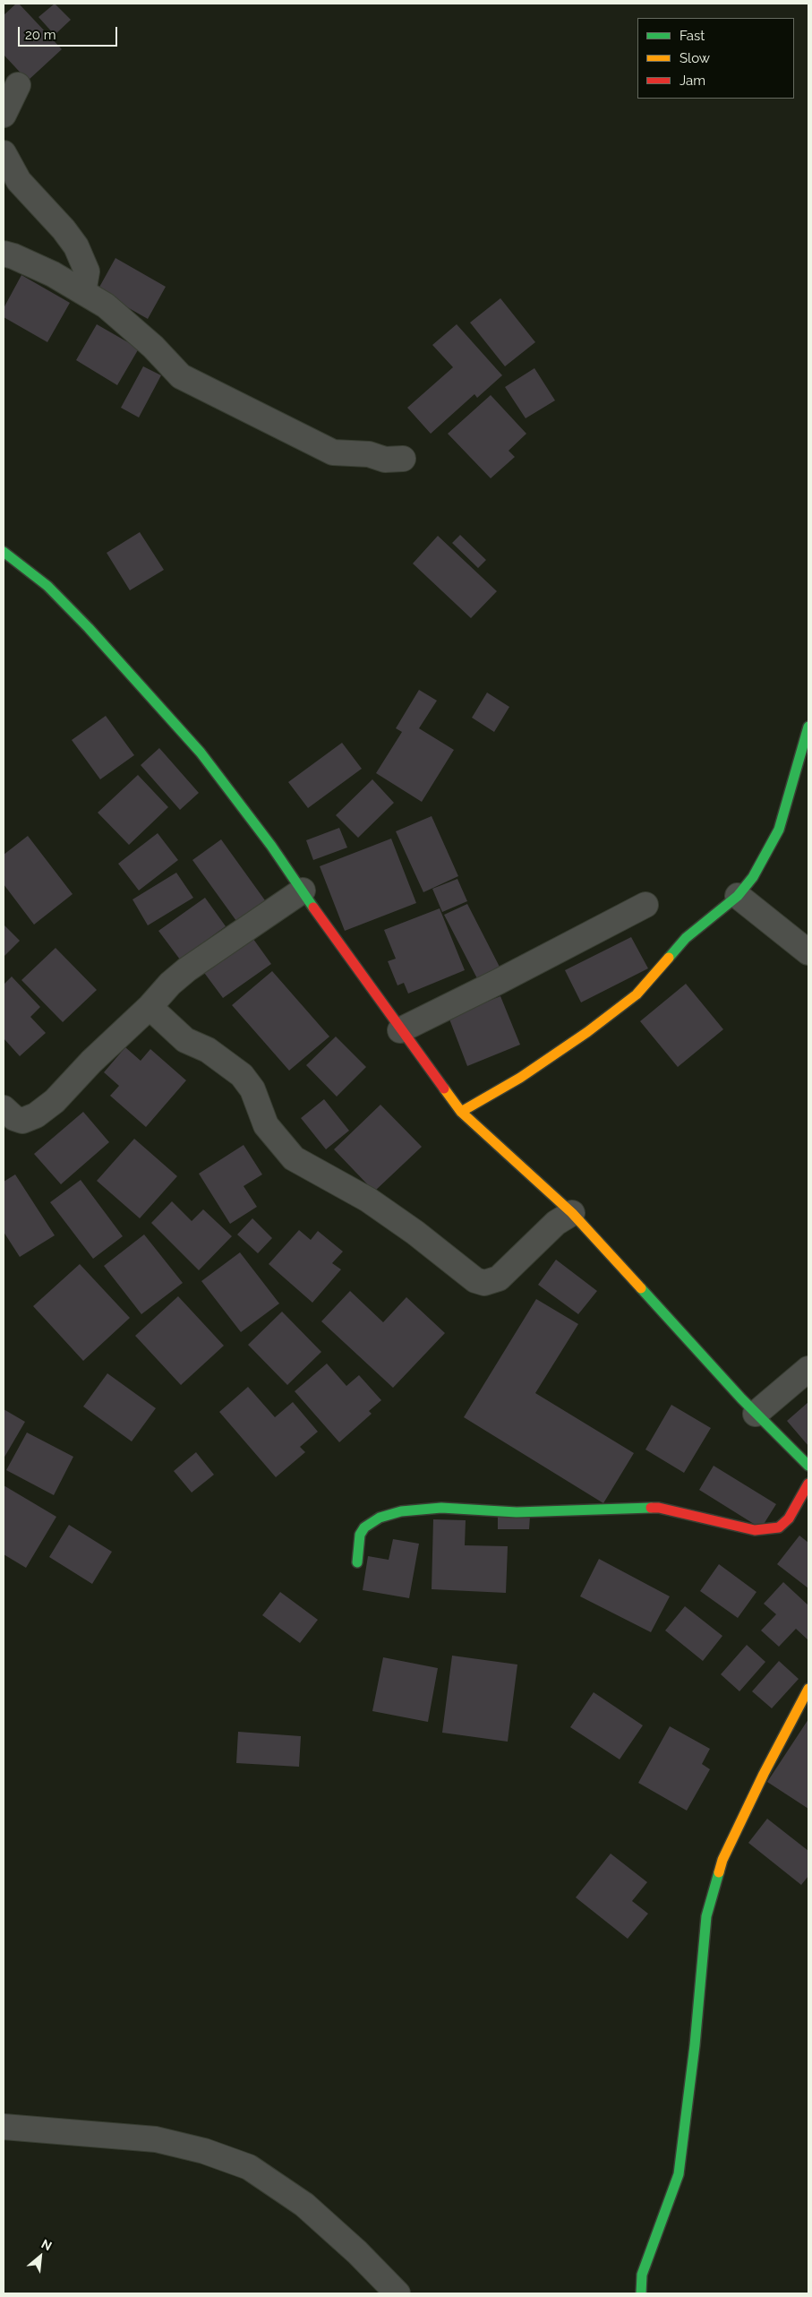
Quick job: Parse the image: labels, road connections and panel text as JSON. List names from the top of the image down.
{
  "legend": ["Fast", "Slow", "Jam"],
  "scale_bar": "20 m",
  "north": "top right"
}
